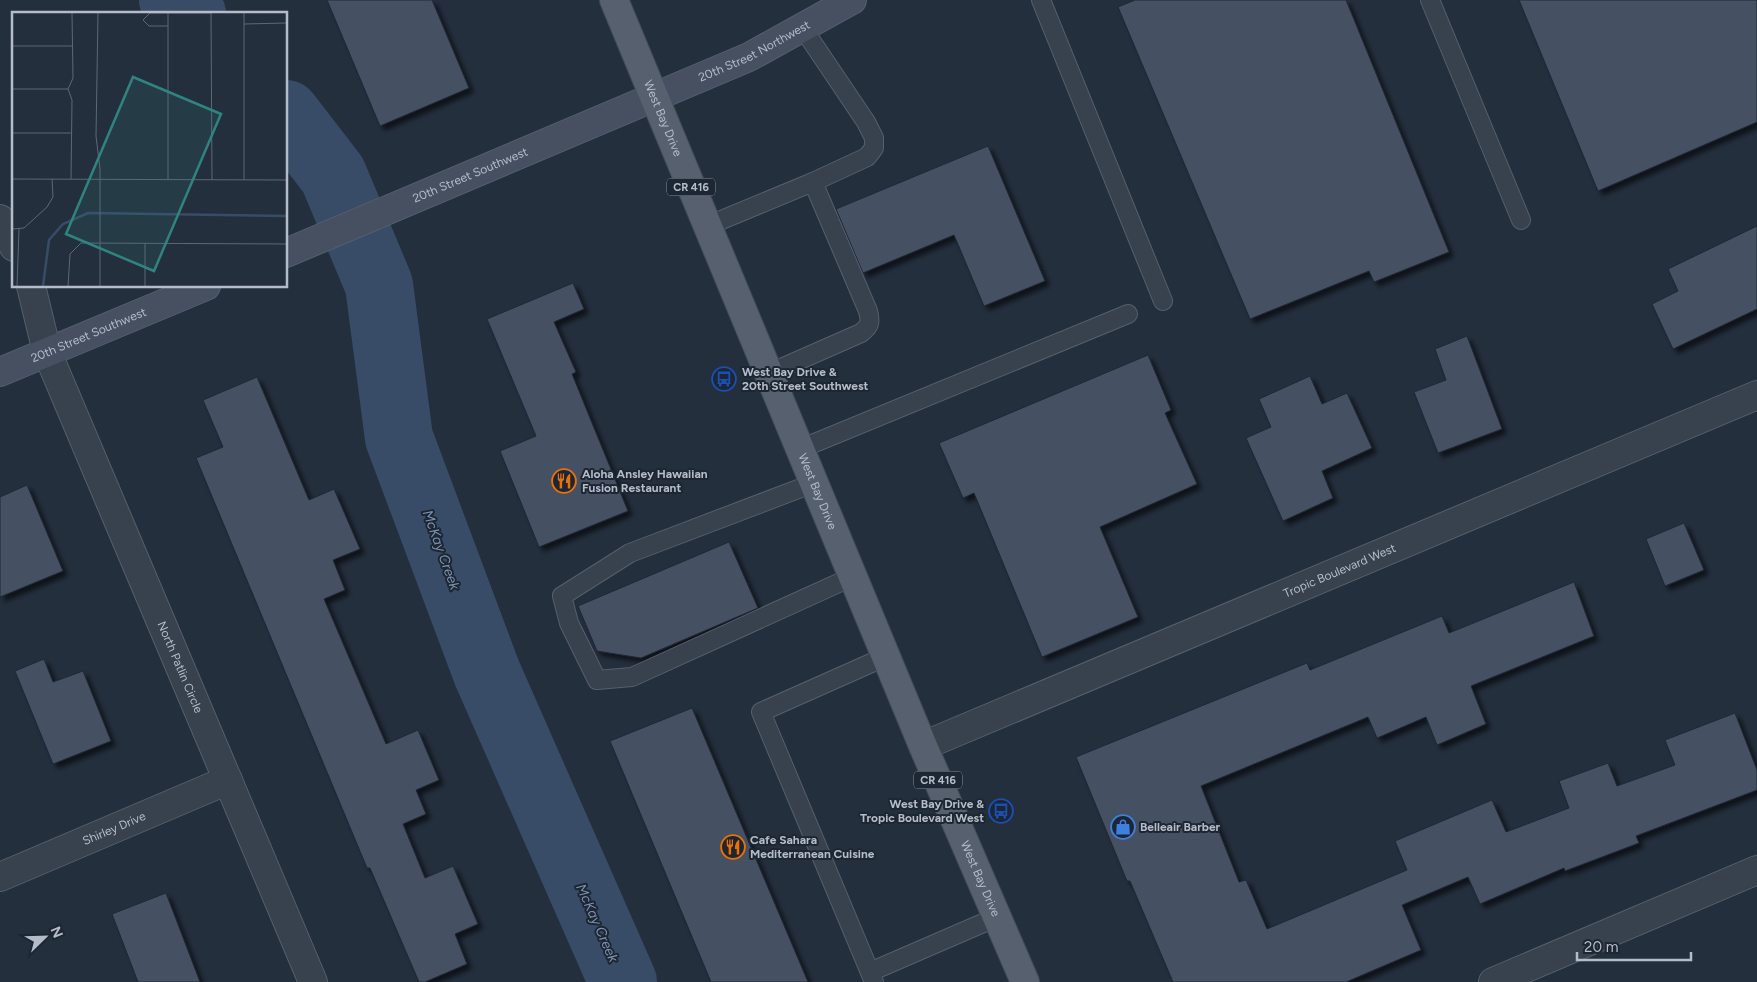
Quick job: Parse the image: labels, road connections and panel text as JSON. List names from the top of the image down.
{
  "streets": {
    "main road": ["West Bay Drive", "CR 416"],
    "street": [
      "20th Street Northwest",
      "20th Street Southwest",
      "Tropic Boulevard West",
      "North Patlin Circle",
      "Shirley Drive"
    ]
  },
  "crossings": [
    ["20th Street Northwest", "West Bay Drive"],
    ["20th Street Northwest", "20th Street Southwest"],
    ["West Bay Drive", "20th Street Southwest"],
    ["West Bay Drive", "Tropic Boulevard West"],
    ["20th Street Southwest", "North Patlin Circle"],
    ["North Patlin Circle", "Shirley Drive"]
  ],
  "water": ["McKay Creek"],
  "places": {
    "bus stop": ["West Bay Drive & 20th Street Southwest", "West Bay Drive & Tropic Boulevard West"],
    "restaurant": ["Aloha Ansley Hawaiian Fusion Restaurant", "Cafe Sahara Mediterranean Cuisine"],
    "shop": ["Belleair Barber"]
  },
  "scale_bar": "20 m",
  "north": "top right"
}
